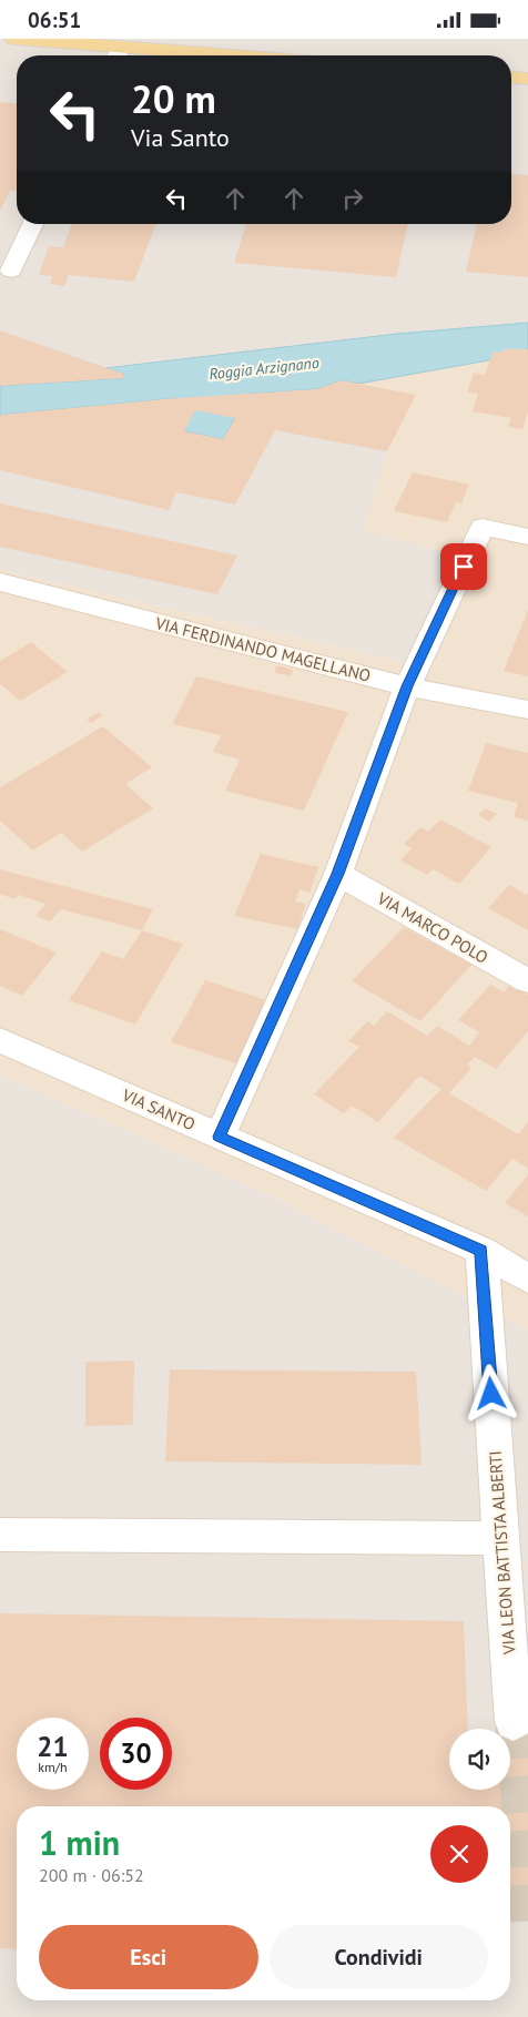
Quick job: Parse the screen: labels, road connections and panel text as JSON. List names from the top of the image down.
{
  "streets": {
    "street": [
      "VIA FERDINANDO MAGELLANO",
      "VIA MARCO POLO",
      "VIA SANTO",
      "VIA LEON BATTISTA ALBERTI"
    ]
  },
  "crossings": [
    ["VIA SANTO", "VIA LEON BATTISTA ALBERTI"]
  ],
  "water": ["Roggia Arzignano"],
  "page": {
    "status": "06:51",
    "turn": ["20 m", "Via Santo"],
    "speed": "21 km/h",
    "limit": "30",
    "heading": ["1 min", "200 m · 06:52"],
    "buttons": ["Esci", "Condividi"]
  }
}
